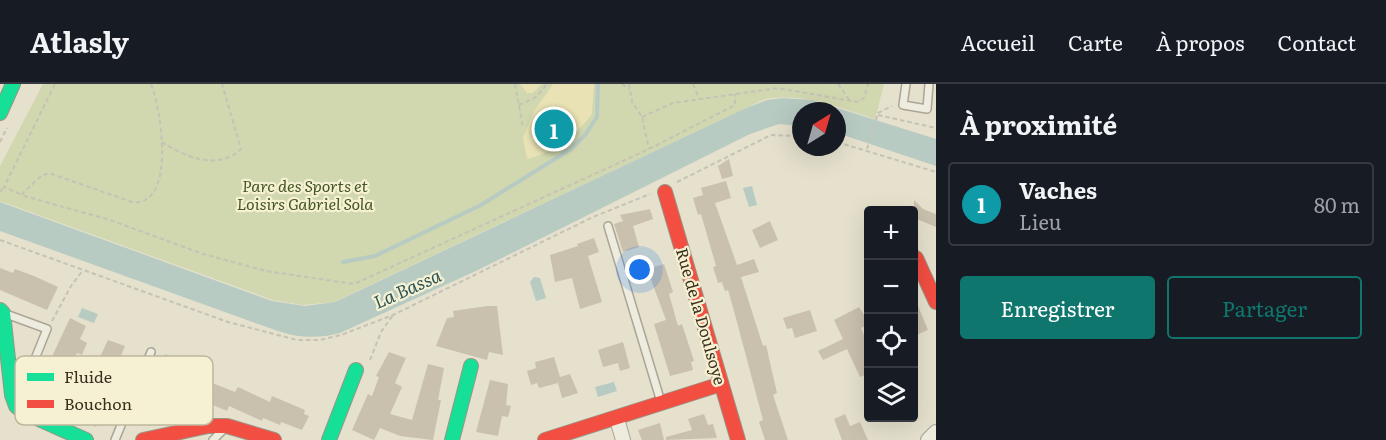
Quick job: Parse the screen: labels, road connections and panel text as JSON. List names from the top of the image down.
{
  "streets": {
    "street": ["Rue de la Doulsoye"]
  },
  "water": ["La Bassa"],
  "parks": ["Parc des Sports et Loisirs Gabriel Sola"],
  "legend": ["Fluide", "Bouchon"],
  "north": "top right",
  "page": {
    "header": "Atlasly",
    "nav": [
      "Accueil",
      "Carte",
      "À propos",
      "Contact"
    ],
    "heading": "À proximité",
    "pins": "1",
    "list": [
      {
        "mark": "1",
        "name": "Vaches",
        "note": "Lieu",
        "value": "80 m"
      }
    ],
    "map_buttons": ["+", "−"],
    "buttons": ["Enregistrer", "Partager"]
  }
}
